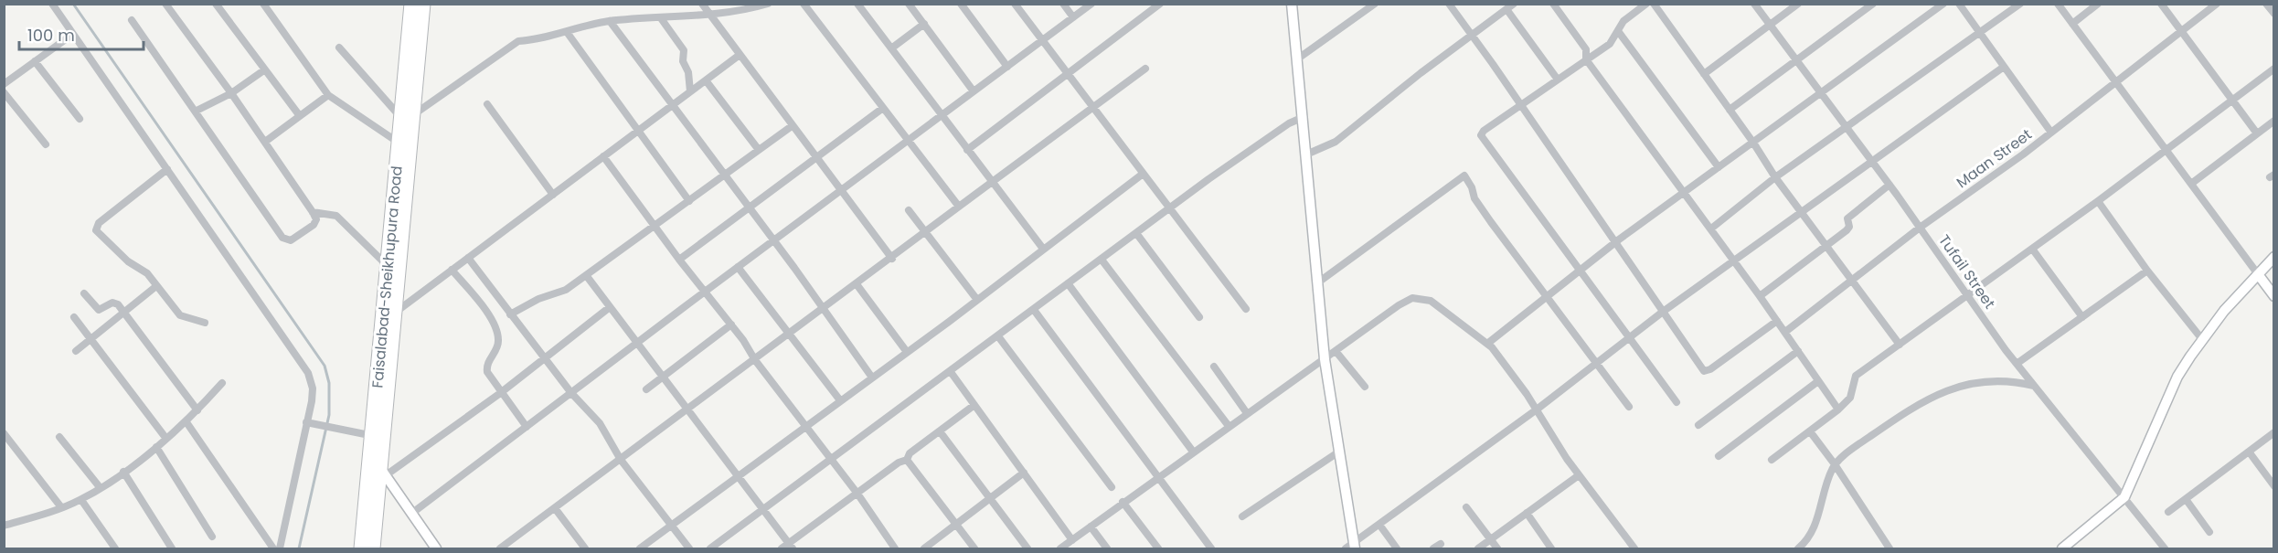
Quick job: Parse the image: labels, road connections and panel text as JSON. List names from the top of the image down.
{
  "streets": {
    "highway": ["Faisalabad-Sheikhupura Road"],
    "street": ["Maan Street", "Tufail Street"]
  },
  "crossings": [
    ["Maan Street", "Tufail Street"]
  ],
  "scale_bar": "100 m"
}
